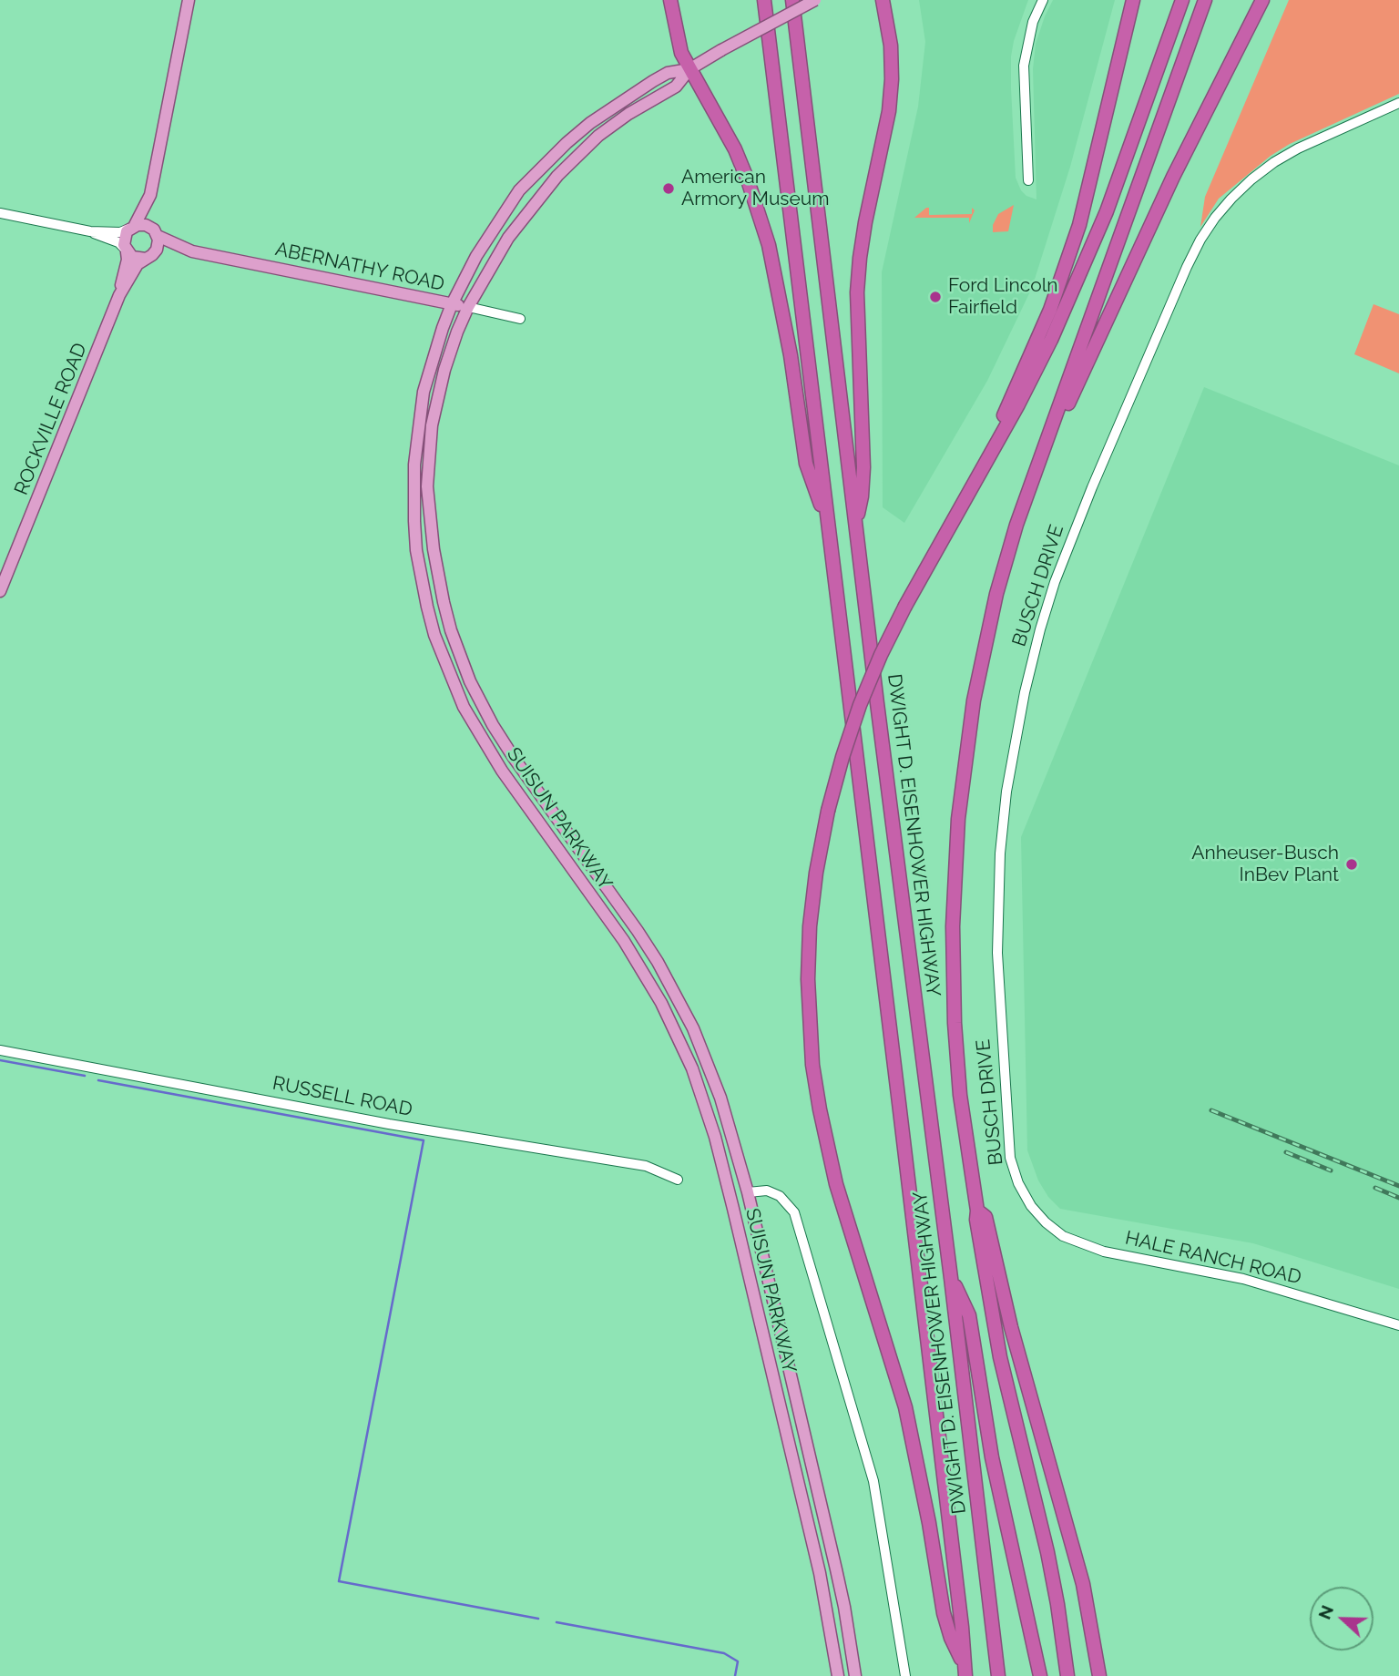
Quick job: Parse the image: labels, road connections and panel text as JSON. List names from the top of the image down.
{
  "streets": {
    "highway": ["DWIGHT D. EISENHOWER HIGHWAY"],
    "main road": ["ABERNATHY ROAD", "ROCKVILLE ROAD", "SUISUN PARKWAY"],
    "street": ["BUSCH DRIVE", "RUSSELL ROAD", "HALE RANCH ROAD"]
  },
  "crossings": [
    ["ABERNATHY ROAD", "ROCKVILLE ROAD"],
    ["ABERNATHY ROAD", "SUISUN PARKWAY"],
    ["BUSCH DRIVE", "HALE RANCH ROAD"]
  ],
  "places": ["American Armory Museum", "Ford Lincoln Fairfield", "Anheuser-Busch InBev Plant"],
  "north": "left"
}
